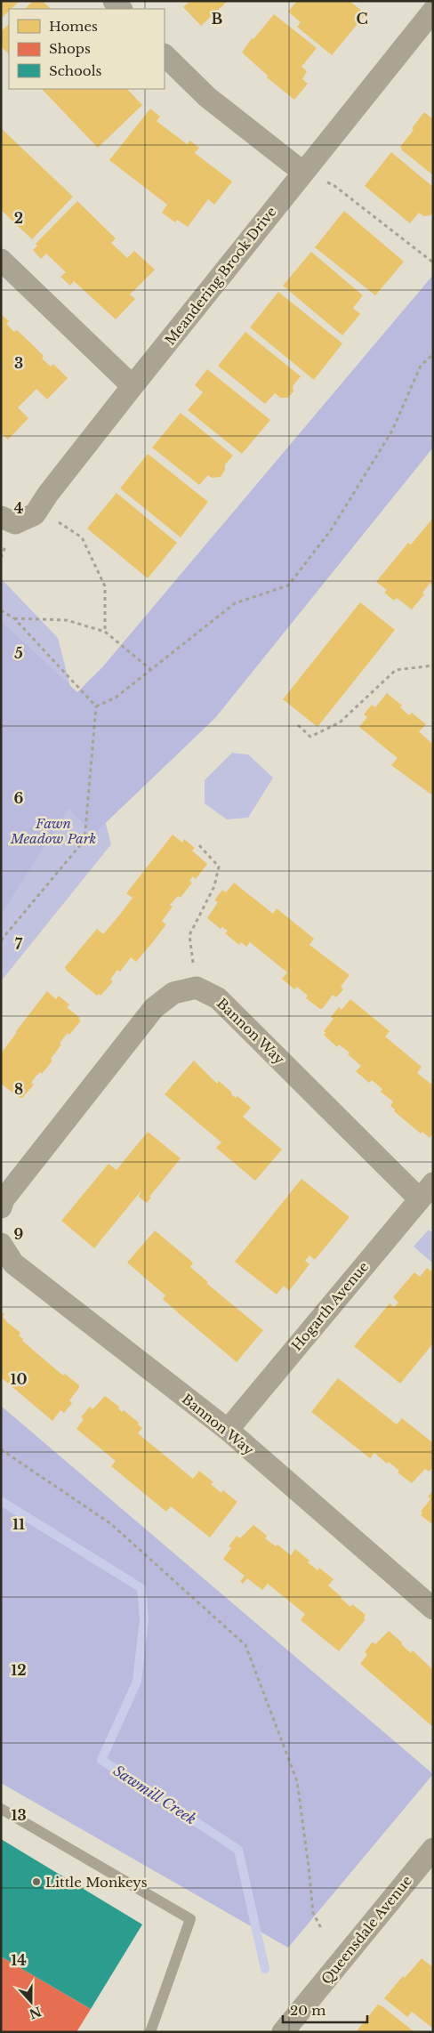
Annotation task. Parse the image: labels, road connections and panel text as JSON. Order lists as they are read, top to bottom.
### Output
{
  "streets": {
    "street": [
      "Meandering Brook Drive",
      "Bannon Way",
      "Hogarth Avenue",
      "Queensdale Avenue"
    ]
  },
  "crossings": [
    ["Bannon Way", "Hogarth Avenue"]
  ],
  "water": ["Sawmill Creek"],
  "parks": ["Fawn Meadow Park"],
  "places": ["Little Monkeys"],
  "legend": ["Homes", "Shops", "Schools"],
  "scale_bar": "20 m",
  "north": "bottom",
  "grid": {
    "columns": ["B", "C"],
    "rows": [
      "2",
      "3",
      "4",
      "5",
      "6",
      "7",
      "8",
      "9",
      "10",
      "11",
      "12",
      "13",
      "14"
    ]
  }
}
